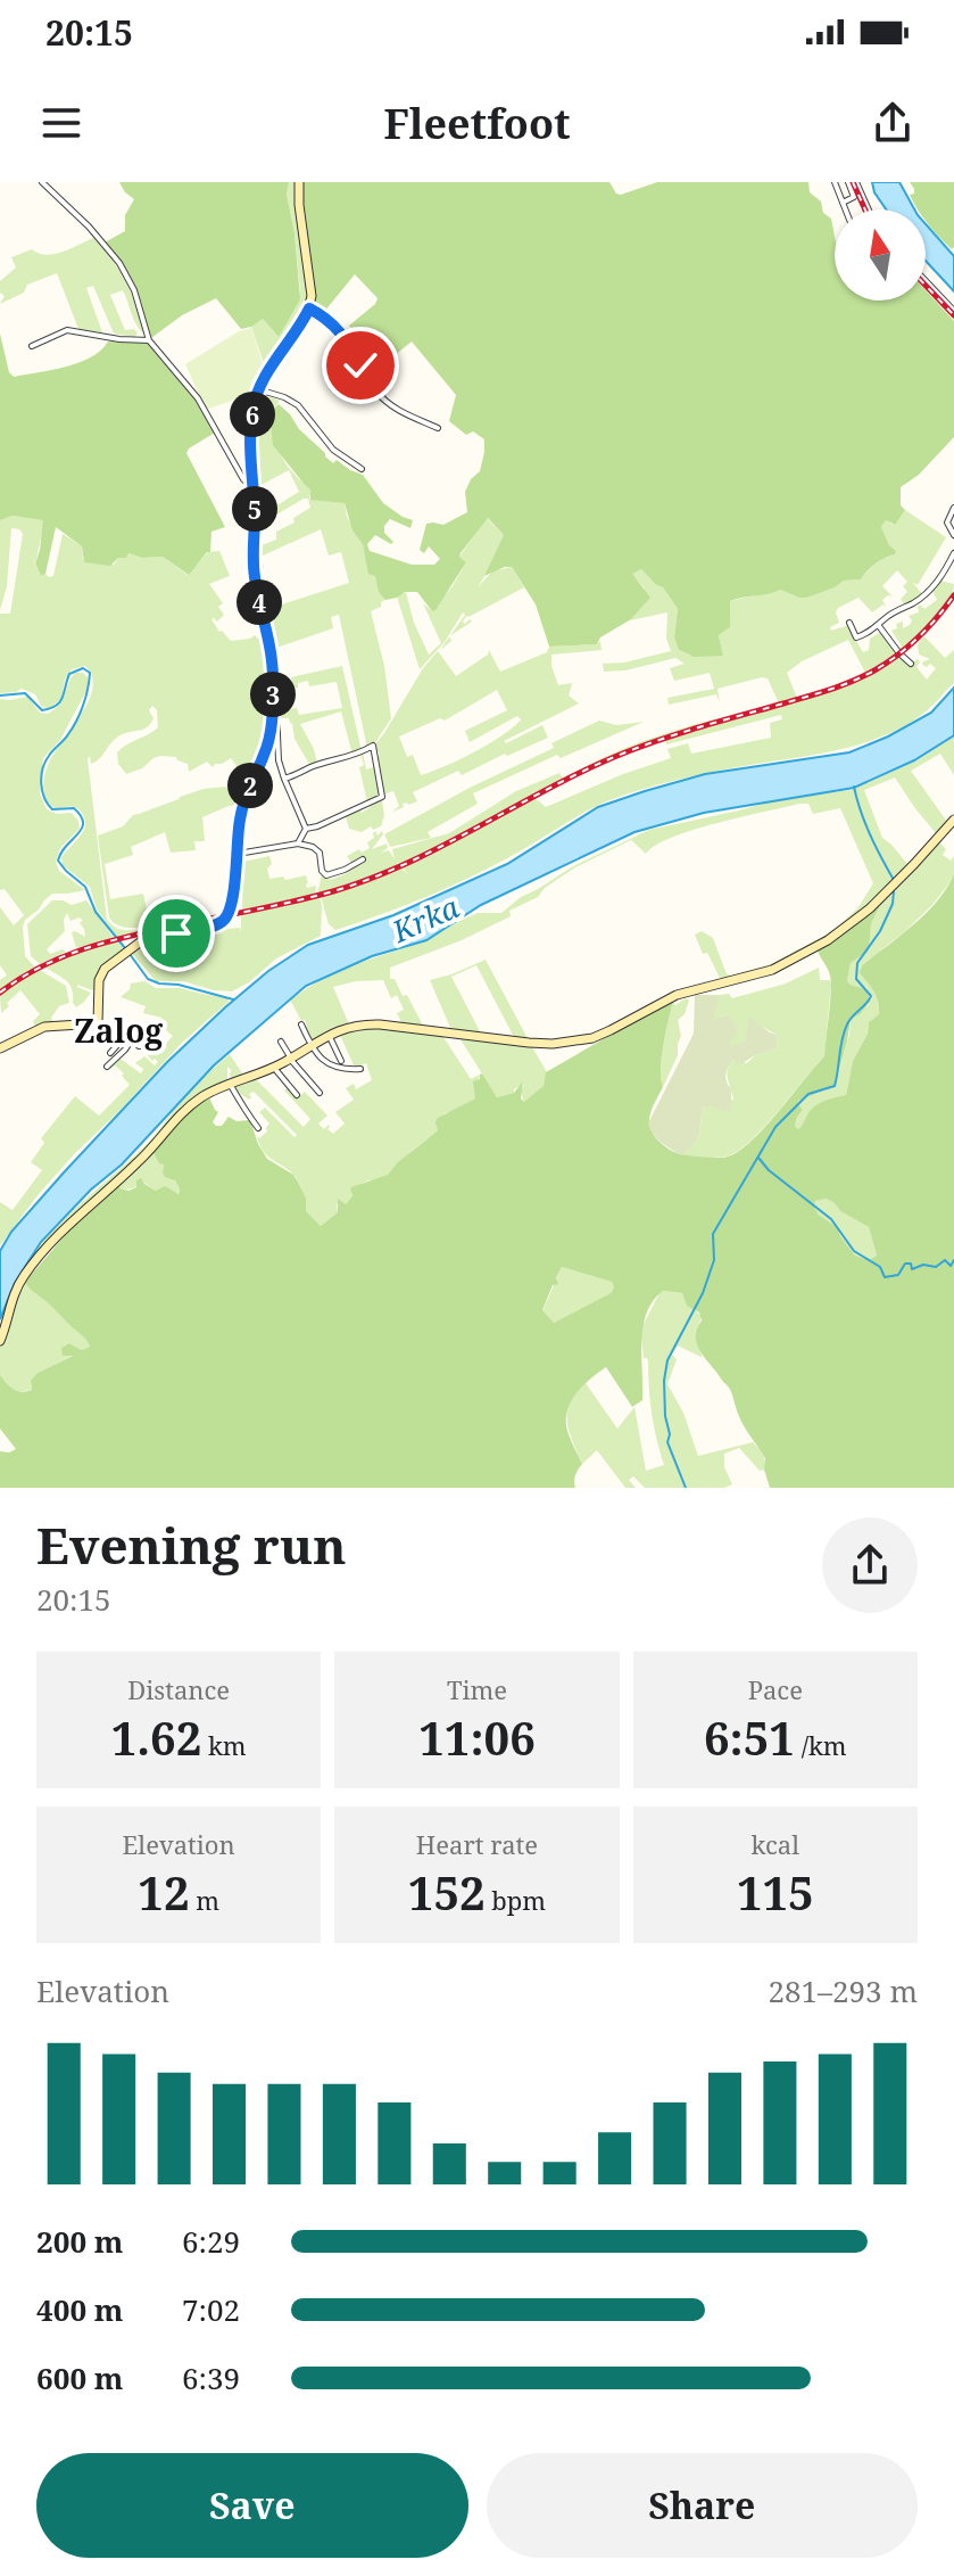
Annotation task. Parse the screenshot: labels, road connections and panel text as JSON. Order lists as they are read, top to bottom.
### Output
{
  "districts": ["Zalog"],
  "water": ["Krka"],
  "north": "top",
  "page": {
    "status": "20:15",
    "header": "Fleetfoot",
    "pins": [
      "6",
      "5",
      "4",
      "3",
      "2"
    ],
    "heading": ["Evening run", "20:15"],
    "stats": [
      ["Distance", "1.62 km"],
      ["Time", "11:06"],
      ["Pace", "6:51 /km"],
      ["Elevation", "12 m"],
      ["Heart rate", "152 bpm"],
      ["kcal", "115"]
    ],
    "chart": ["Elevation", "281–293 m"],
    "list": [
      {
        "name": "200 m",
        "note": "6:29"
      },
      {
        "name": "400 m",
        "note": "7:02"
      },
      {
        "name": "600 m",
        "note": "6:39"
      }
    ],
    "buttons": ["Save", "Share"]
  }
}
